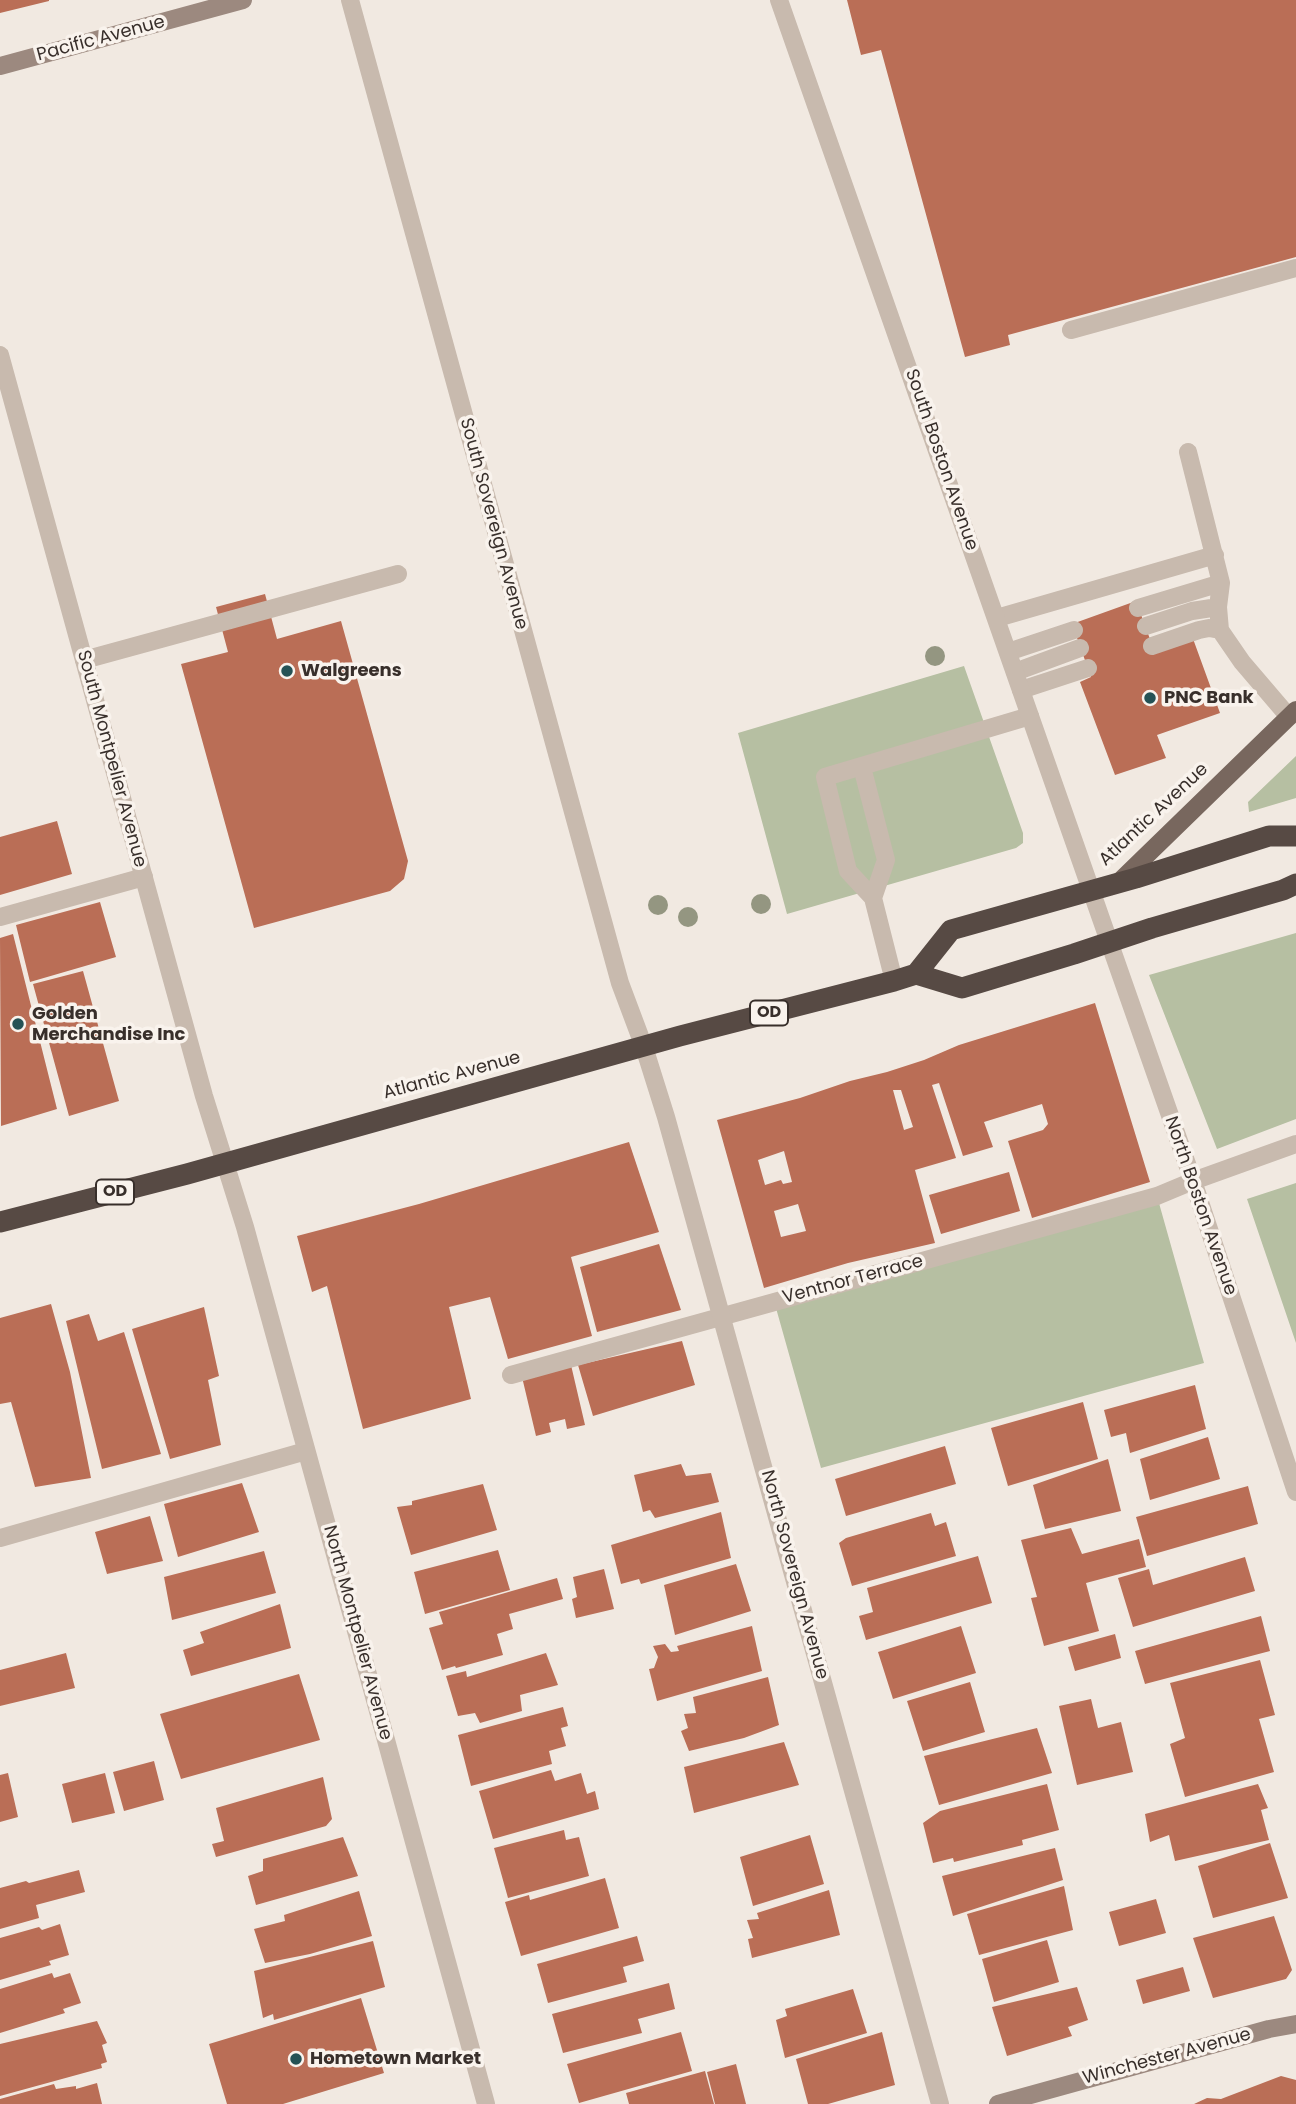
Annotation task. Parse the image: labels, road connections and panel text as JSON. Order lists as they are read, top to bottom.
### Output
{
  "streets": {
    "highway": ["Atlantic Avenue", "OD"],
    "street": [
      "Pacific Avenue",
      "South Boston Avenue",
      "South Sovereign Avenue",
      "South Montpelier Avenue",
      "North Boston Avenue",
      "Ventnor Terrace",
      "North Sovereign Avenue",
      "North Montpelier Avenue",
      "Winchester Avenue"
    ]
  },
  "crossings": [
    ["South Boston Avenue", "Atlantic Avenue"],
    ["South Boston Avenue", "North Boston Avenue"],
    ["South Sovereign Avenue", "Atlantic Avenue"],
    ["South Sovereign Avenue", "North Sovereign Avenue"],
    ["South Montpelier Avenue", "Atlantic Avenue"],
    ["South Montpelier Avenue", "North Montpelier Avenue"],
    ["Atlantic Avenue", "North Sovereign Avenue"],
    ["Atlantic Avenue", "North Montpelier Avenue"],
    ["North Boston Avenue", "Ventnor Terrace"],
    ["Ventnor Terrace", "North Sovereign Avenue"]
  ],
  "places": [
    "Walgreens",
    "PNC Bank",
    "Golden Merchandise Inc",
    "Hometown Market"
  ]
}
